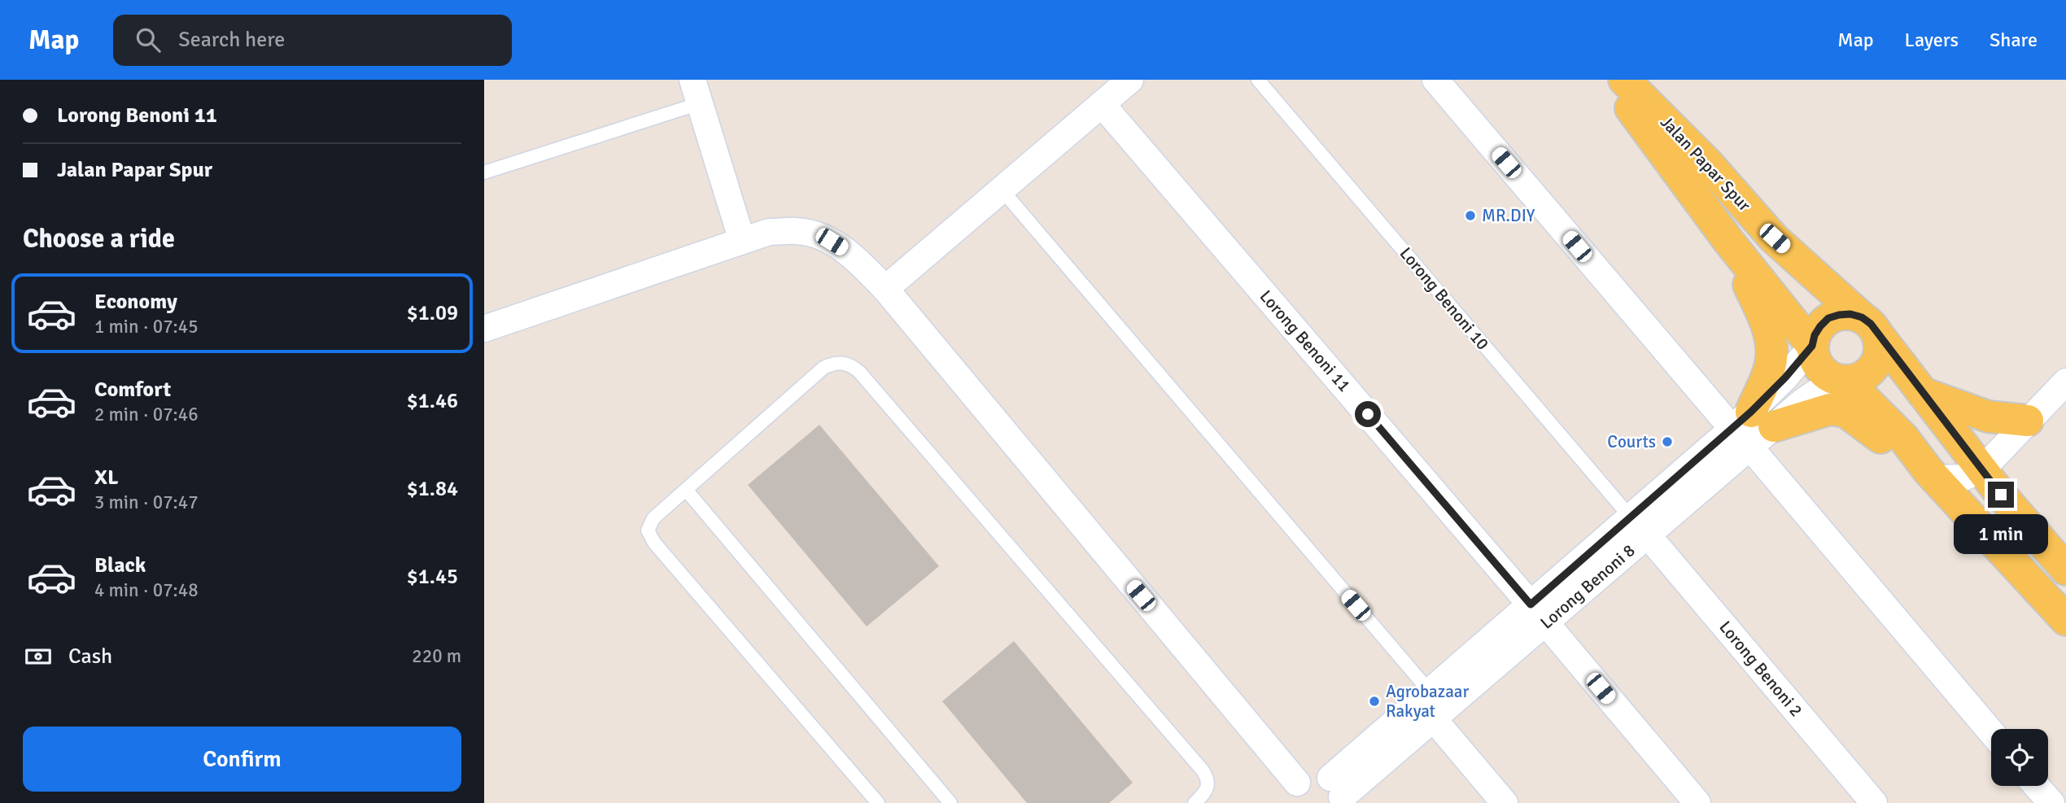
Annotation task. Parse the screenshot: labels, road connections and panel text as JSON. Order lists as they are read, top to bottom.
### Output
{
  "streets": {
    "main road": ["Jalan Papar Spur"],
    "street": ["Lorong Benoni 11", "Lorong Benoni 8", "Lorong Benoni 2"],
    "lane": ["Lorong Benoni 10"]
  },
  "crossings": [
    ["Jalan Papar Spur", "Lorong Benoni 8"],
    ["Lorong Benoni 10", "Lorong Benoni 8"],
    ["Lorong Benoni 10", "Lorong Benoni 2"],
    ["Lorong Benoni 11", "Lorong Benoni 8"],
    ["Lorong Benoni 8", "Lorong Benoni 2"]
  ],
  "places": ["MR.DIY", "Courts", "Agrobazaar Rakyat"],
  "page": {
    "header": "Map",
    "search": "Search here",
    "nav": ["Map", "Layers", "Share"],
    "banner": ["Lorong Benoni 11", "Jalan Papar Spur"],
    "heading": "Choose a ride",
    "list": [
      {
        "name": "Economy",
        "note": "1 min · 07:45",
        "value": "$1.09"
      },
      {
        "name": "Comfort",
        "note": "2 min · 07:46",
        "value": "$1.46"
      },
      {
        "name": "XL",
        "note": "3 min · 07:47",
        "value": "$1.84"
      },
      {
        "name": "Black",
        "note": "4 min · 07:48",
        "value": "$1.45"
      }
    ],
    "bubble": "1 min",
    "pay": ["Cash", "220 m"],
    "buttons": "Confirm"
  }
}
